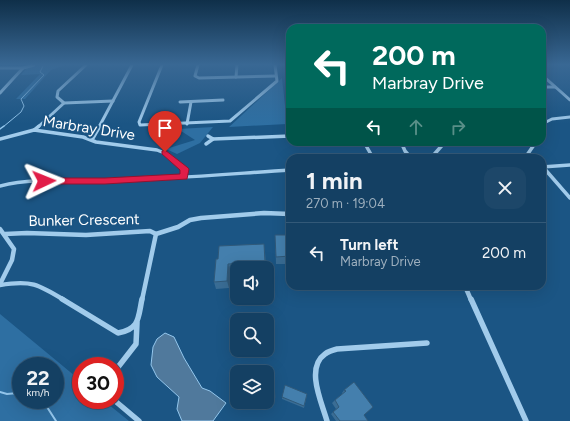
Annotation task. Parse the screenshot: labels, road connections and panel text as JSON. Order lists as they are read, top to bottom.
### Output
{
  "streets": {
    "street": ["Marbray Drive", "Bunker Crescent"]
  },
  "page": {
    "turn": ["200 m", "Marbray Drive"],
    "heading": ["1 min", "270 m · 19:04"],
    "list": [
      {
        "name": "Turn left",
        "note": "Marbray Drive",
        "value": "200 m"
      }
    ],
    "speed": "22 km/h",
    "limit": "30"
  }
}
